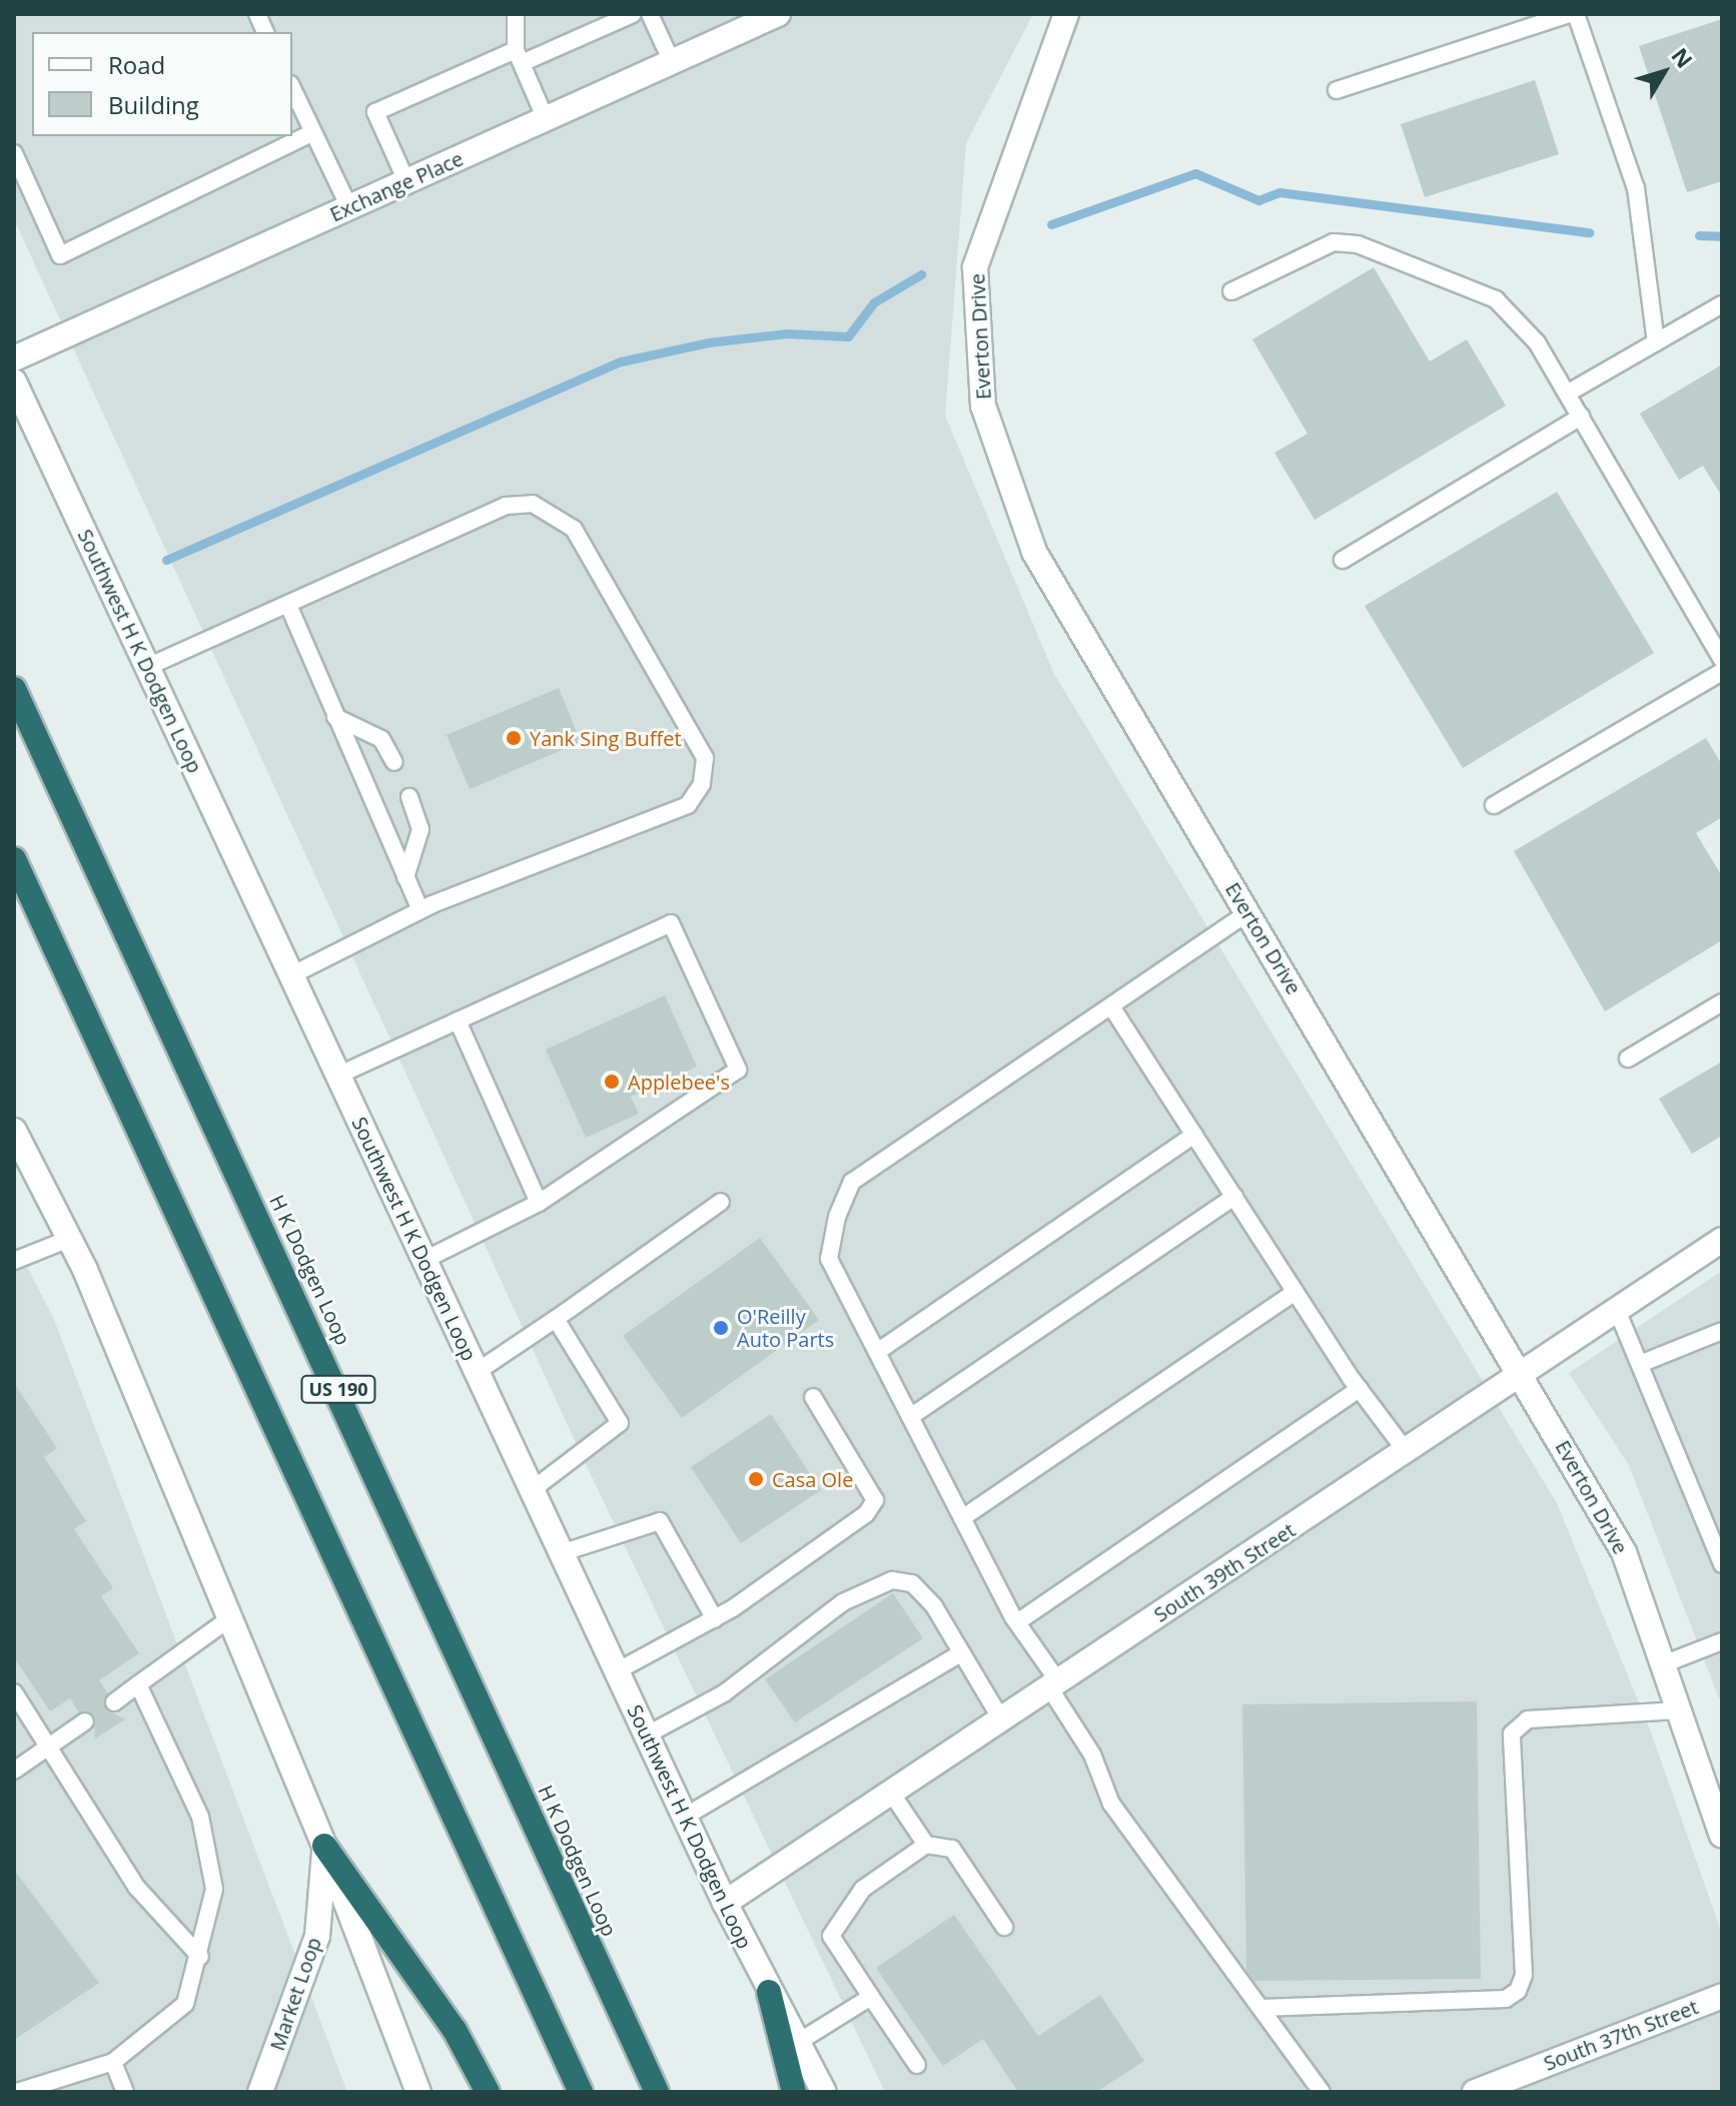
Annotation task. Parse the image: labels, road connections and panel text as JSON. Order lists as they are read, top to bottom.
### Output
{
  "streets": {
    "highway": ["H K Dodgen Loop", "US 190"],
    "street": [
      "Exchange Place",
      "Everton Drive",
      "Southwest H K Dodgen Loop",
      "South 39th Street",
      "Market Loop",
      "South 37th Street"
    ]
  },
  "crossings": [
    ["Everton Drive", "South 39th Street"],
    ["Southwest H K Dodgen Loop", "South 39th Street"]
  ],
  "places": [
    "Yank Sing Buffet",
    "Applebee's",
    "O'Reilly Auto Parts",
    "Casa Ole"
  ],
  "legend": ["Road", "Building"],
  "north": "top right"
}
